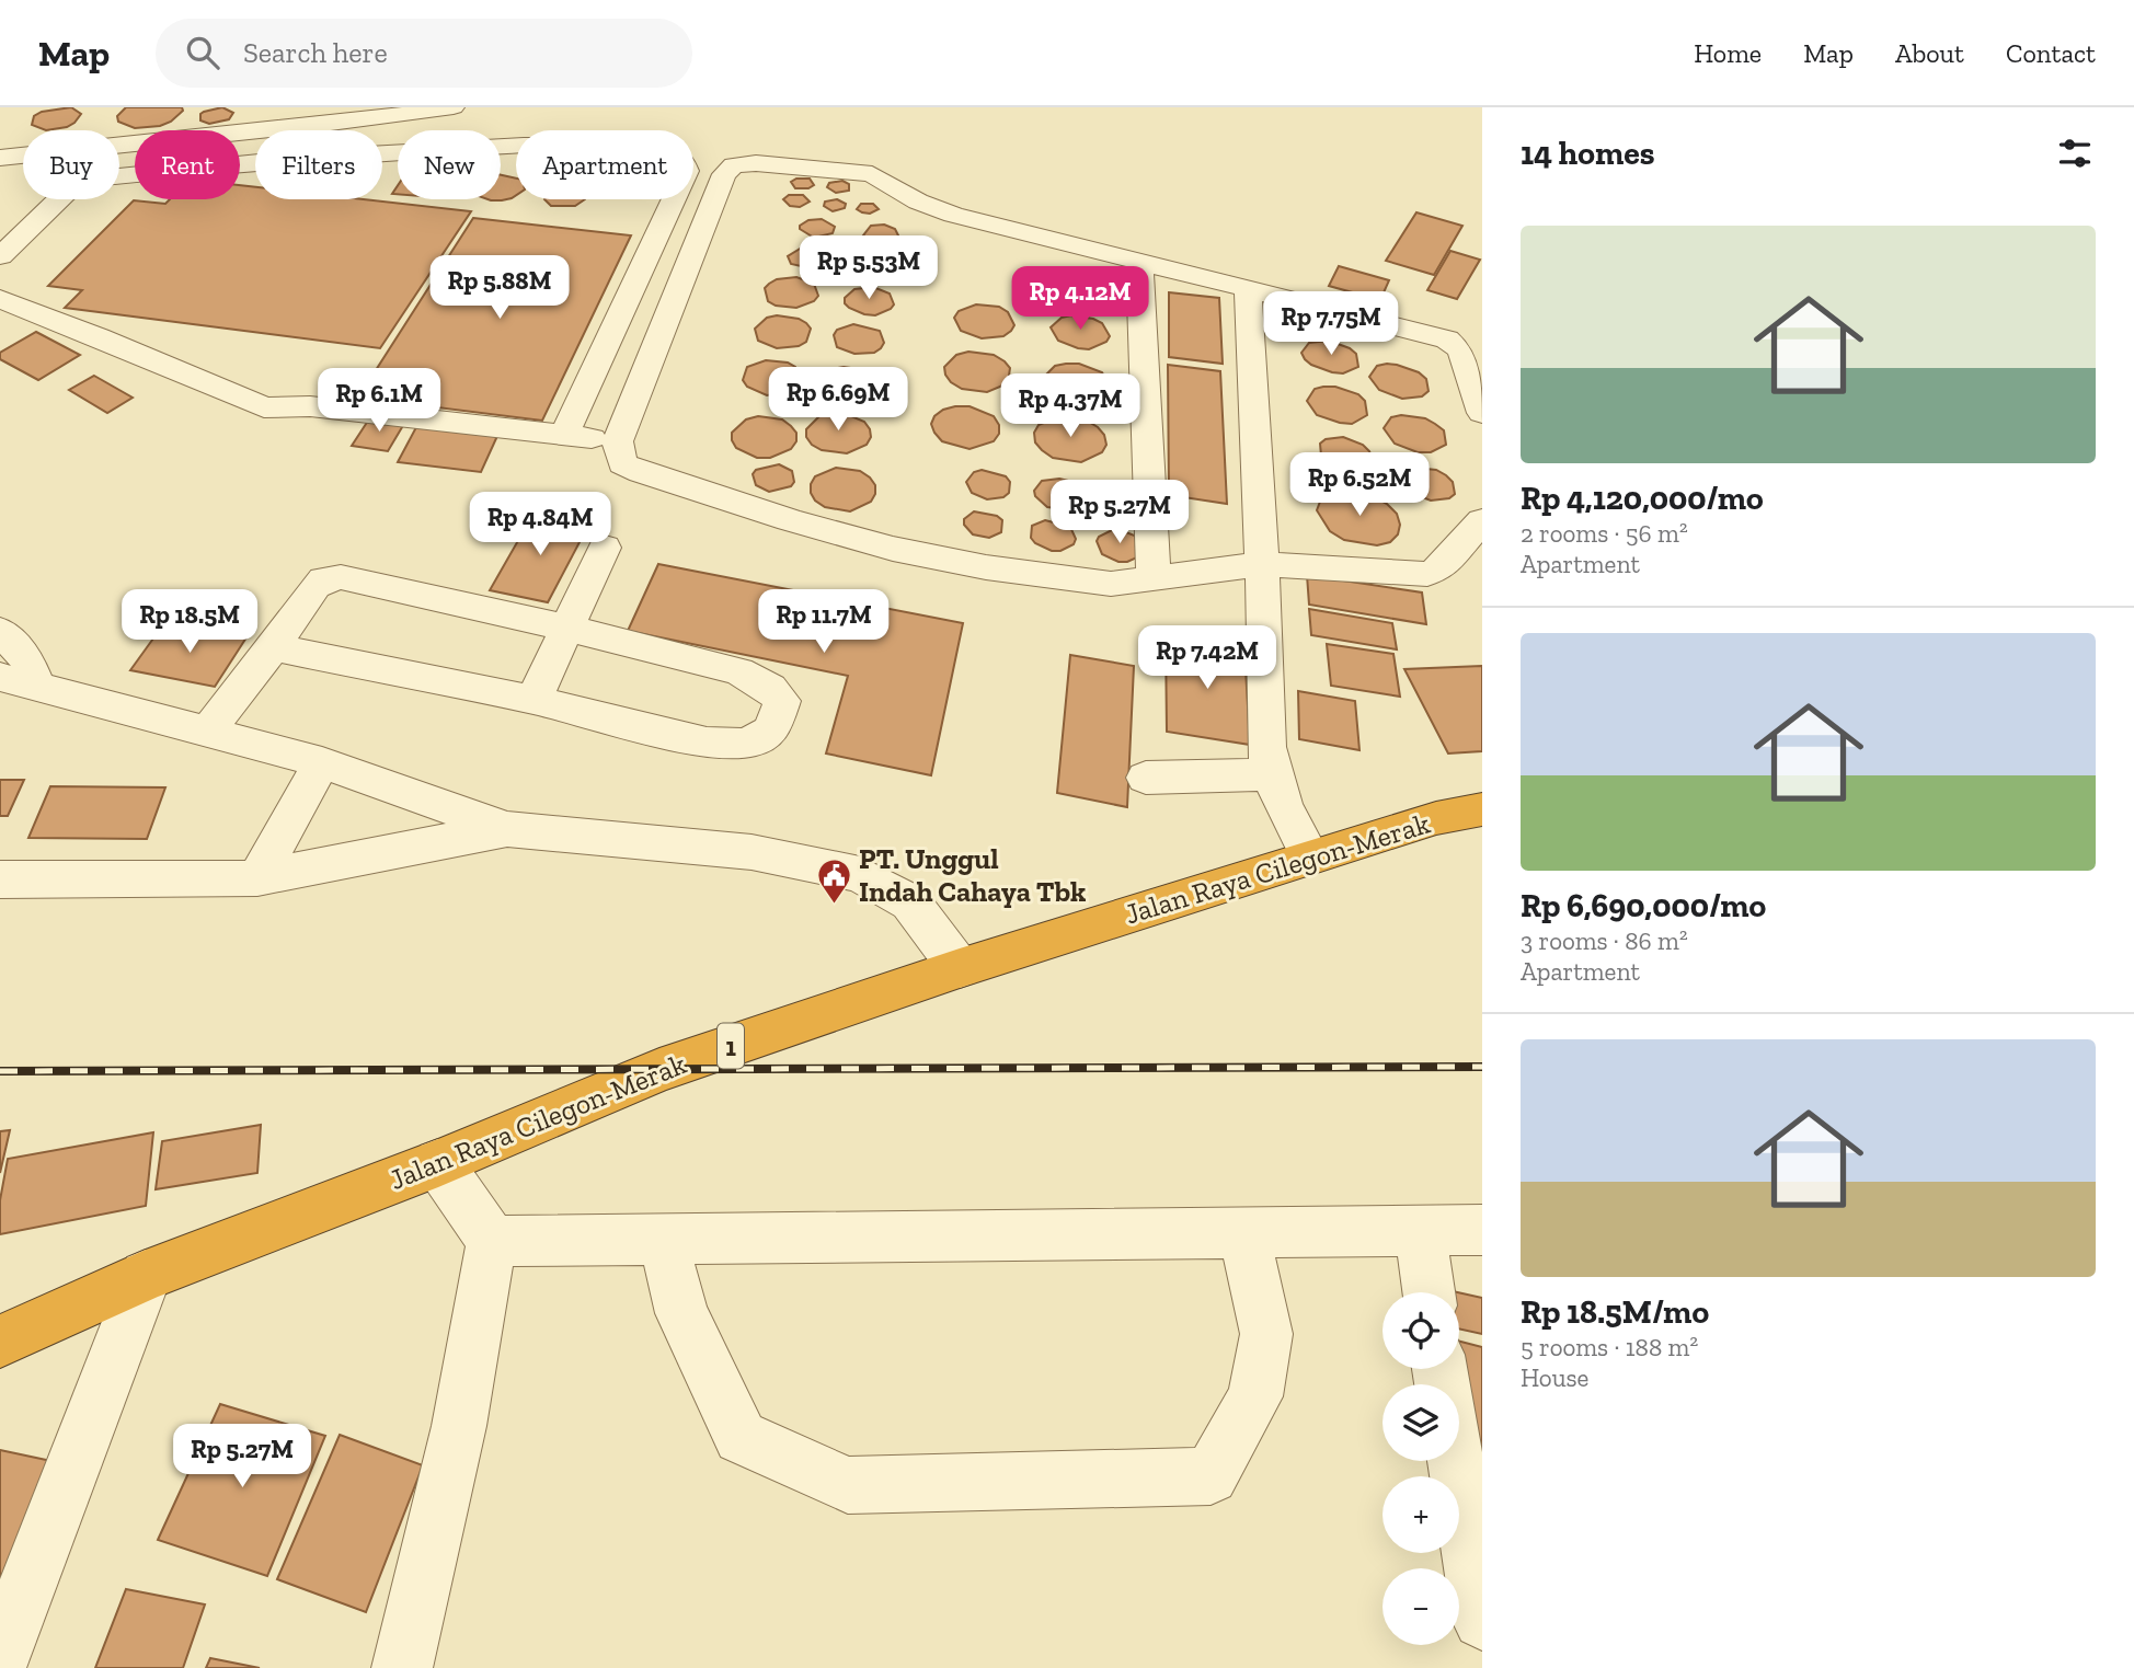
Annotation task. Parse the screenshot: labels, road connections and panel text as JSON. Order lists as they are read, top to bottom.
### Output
{
  "streets": {
    "highway": ["Jalan Raya Cilegon-Merak", "1"]
  },
  "places": {
    "public building": ["PT. Unggul Indah Cahaya Tbk"]
  },
  "page": {
    "header": "Map",
    "search": "Search here",
    "nav": [
      "Home",
      "Map",
      "About",
      "Contact"
    ],
    "heading": "14 homes",
    "chip": [
      "Buy",
      "Rent",
      "Filters",
      "New",
      "Apartment"
    ],
    "list": [
      {
        "name": "Rp 4,120,000/mo",
        "note": "2 rooms · 56 m² · Apartment"
      },
      {
        "name": "Rp 6,690,000/mo",
        "note": "3 rooms · 86 m² · Apartment"
      },
      {
        "name": "Rp 18.5M/mo",
        "note": "5 rooms · 188 m² · House"
      }
    ],
    "price": [
      "Rp 5.53M",
      "Rp 5.88M",
      "Rp 4.12M",
      "Rp 7.75M",
      "Rp 6.69M",
      "Rp 6.1M",
      "Rp 4.37M",
      "Rp 6.52M",
      "Rp 5.27M",
      "Rp 4.84M",
      "Rp 18.5M",
      "Rp 11.7M",
      "Rp 7.42M",
      "Rp 5.27M"
    ],
    "map_buttons": ["+", "−"]
  }
}
